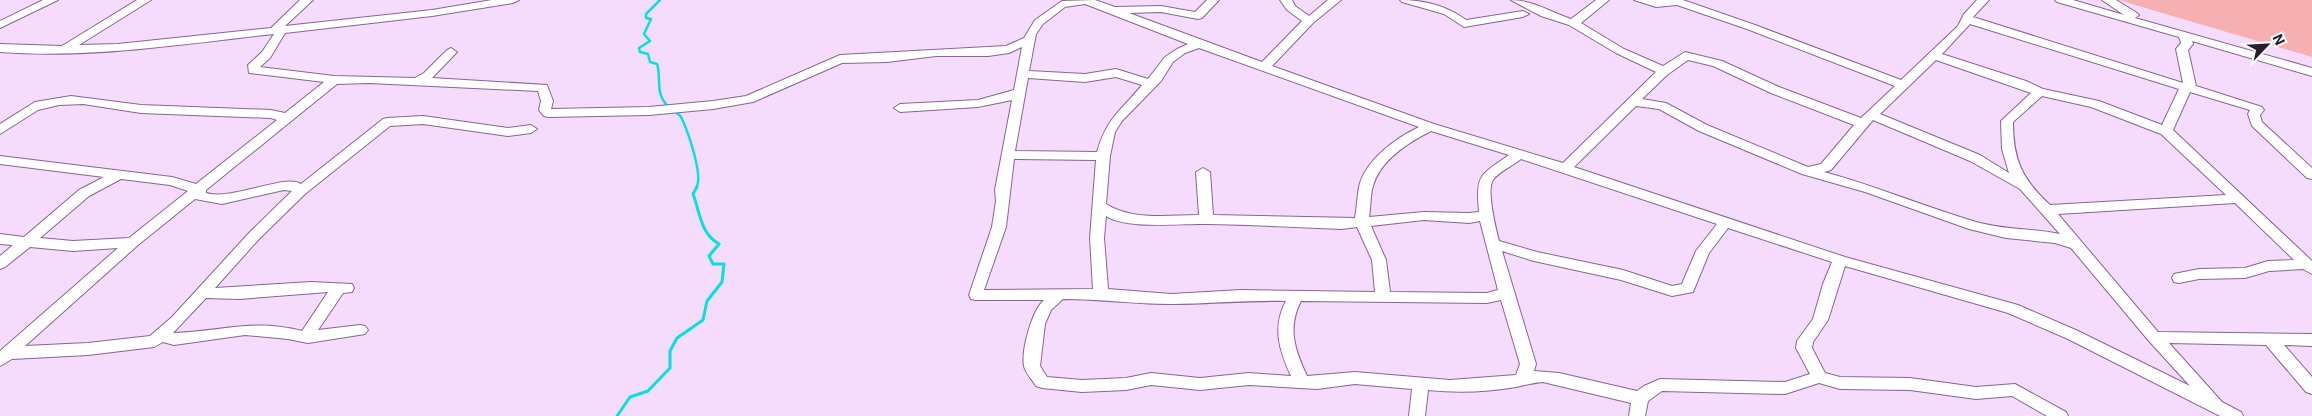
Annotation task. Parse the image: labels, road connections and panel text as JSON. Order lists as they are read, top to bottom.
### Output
{
  "north": "top right"
}
